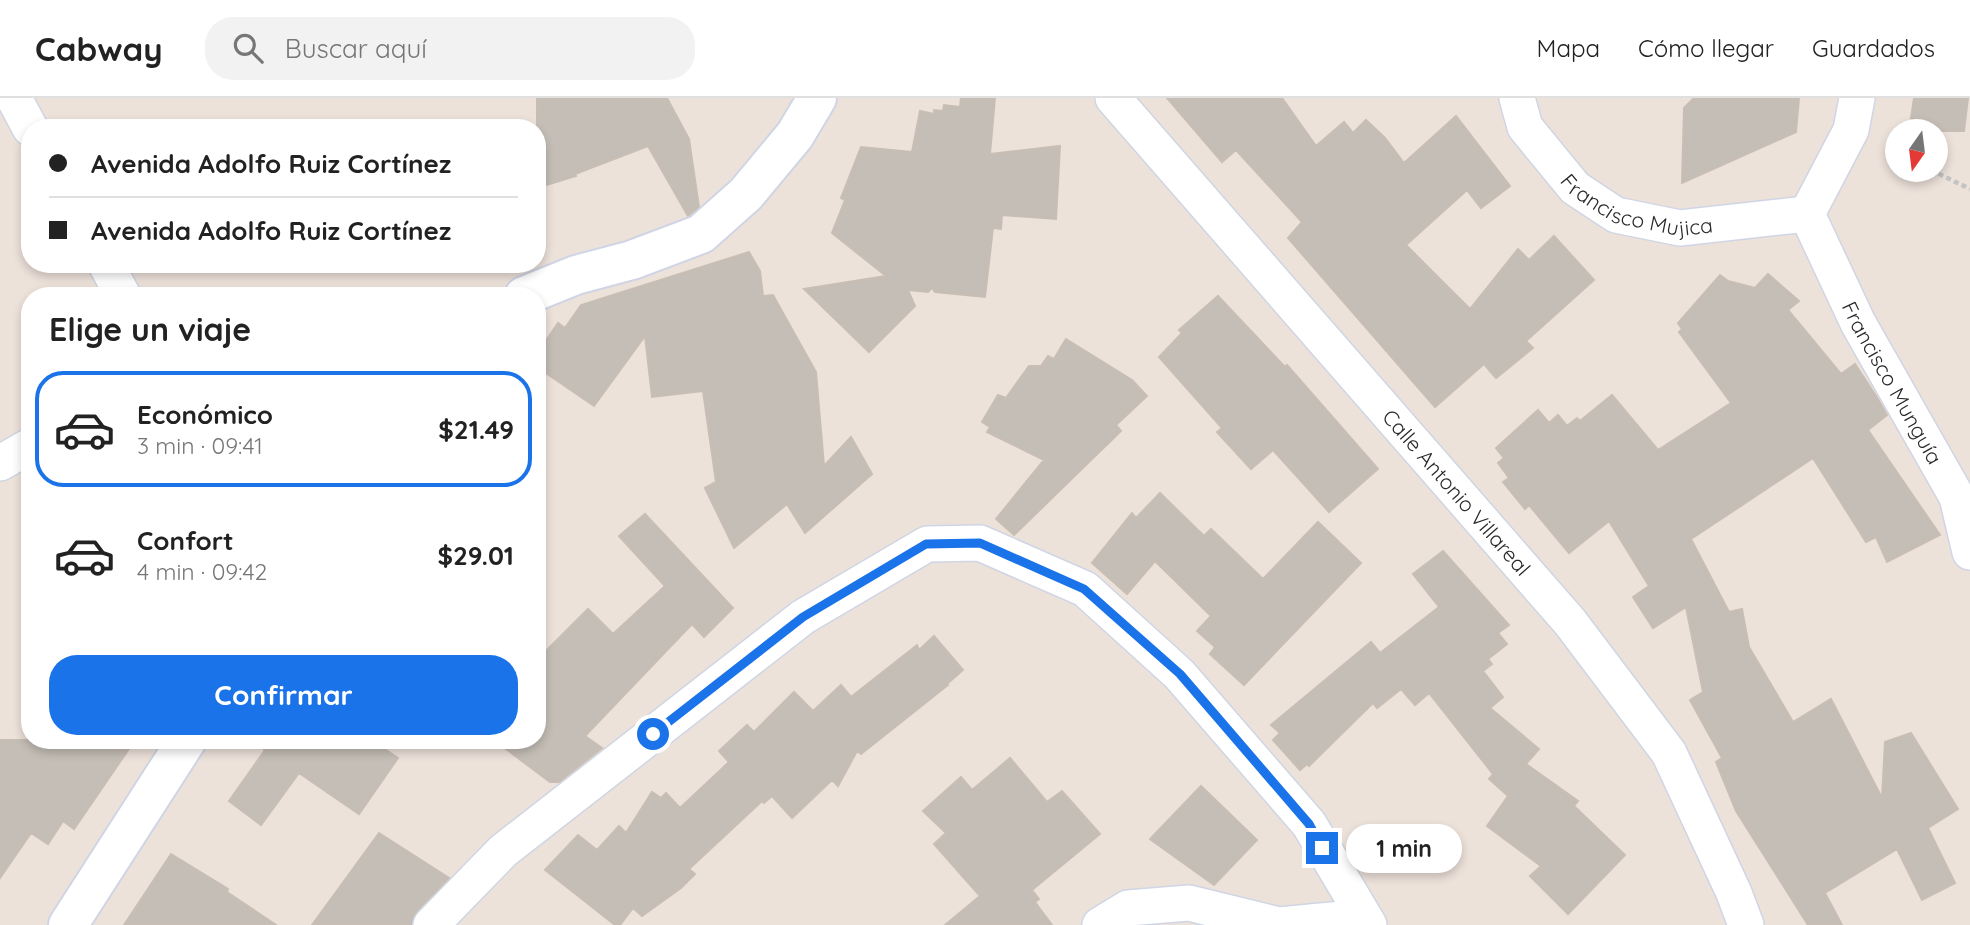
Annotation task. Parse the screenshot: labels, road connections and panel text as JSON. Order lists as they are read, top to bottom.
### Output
{
  "streets": {
    "street": ["Francisco Mujica", "Francisco Munguía", "Calle Antonio Villareal"]
  },
  "crossings": [
    ["Francisco Mujica", "Francisco Munguía"]
  ],
  "north": "bottom",
  "page": {
    "header": "Cabway",
    "search": "Buscar aquí",
    "nav": ["Mapa", "Cómo llegar", "Guardados"],
    "banner": ["Avenida Adolfo Ruiz Cortínez", "Avenida Adolfo Ruiz Cortínez"],
    "heading": "Elige un viaje",
    "list": [
      {
        "name": "Económico",
        "note": "3 min · 09:41",
        "value": "$21.49"
      },
      {
        "name": "Confort",
        "note": "4 min · 09:42",
        "value": "$29.01"
      }
    ],
    "buttons": "Confirmar",
    "bubble": "1 min"
  }
}
